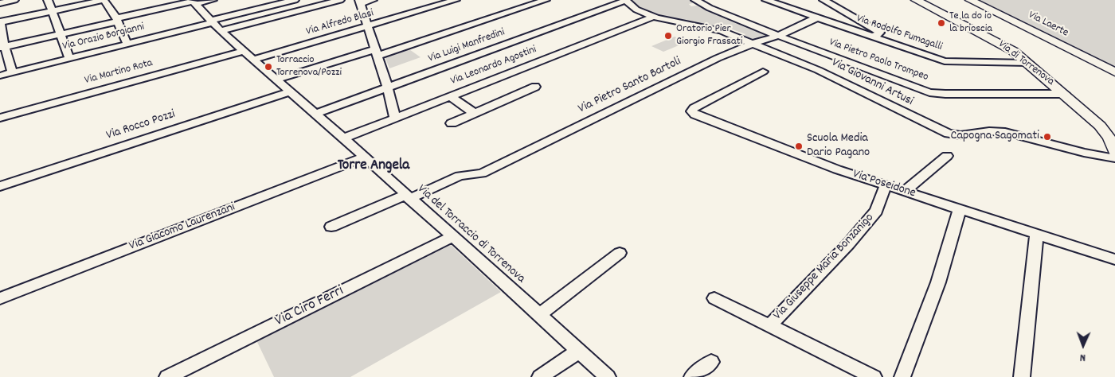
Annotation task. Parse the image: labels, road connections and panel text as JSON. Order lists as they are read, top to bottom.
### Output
{
  "streets": {
    "street": [
      "Via Alfredo Blasi",
      "Via Laerte",
      "Via Rodolfo Fumagalli",
      "Via Orazio Borgianni",
      "Via Luigi Manfredini",
      "Via Pietro Paolo Trompeo",
      "Via di Torrenova",
      "Via Leonardo Agostini",
      "Via Martino Rota",
      "Via Giovanni Artusi",
      "Via Pietro Santo Bartoli",
      "Via Rocco Pozzi",
      "Via Poseidone",
      "Via Giacomo Laurenzani",
      "Via del Torraccio di Torrenova",
      "Via Giuseppe Maria Bonzanigo",
      "Via Ciro Ferri"
    ]
  },
  "crossings": [
    ["Via Alfredo Blasi", "Via del Torraccio di Torrenova"],
    ["Via Rodolfo Fumagalli", "Via di Torrenova"],
    ["Via Rodolfo Fumagalli", "Via Pietro Santo Bartoli"],
    ["Via Orazio Borgianni", "Via del Torraccio di Torrenova"],
    ["Via Luigi Manfredini", "Via Giovanni Artusi"],
    ["Via Luigi Manfredini", "Via del Torraccio di Torrenova"],
    ["Via Pietro Paolo Trompeo", "Via di Torrenova"],
    ["Via Pietro Paolo Trompeo", "Via Pietro Santo Bartoli"],
    ["Via Leonardo Agostini", "Via Giovanni Artusi"],
    ["Via Leonardo Agostini", "Via del Torraccio di Torrenova"],
    ["Via Martino Rota", "Via del Torraccio di Torrenova"],
    ["Via Giovanni Artusi", "Via Pietro Santo Bartoli"],
    ["Via Pietro Santo Bartoli", "Via del Torraccio di Torrenova"],
    ["Via Rocco Pozzi", "Via del Torraccio di Torrenova"],
    ["Via Poseidone", "Via Giuseppe Maria Bonzanigo"],
    ["Via Giacomo Laurenzani", "Via del Torraccio di Torrenova"],
    ["Via del Torraccio di Torrenova", "Via Ciro Ferri"]
  ],
  "districts": ["Torre Angela"],
  "places": [
    "Te la do io la brioscia",
    "Oratorio Pier Giorgio Frassati",
    "Torraccio Torrenova/Pozzi",
    "Capogna Sagomati",
    "Scuola Media Dario Pagano"
  ],
  "north": "bottom"
}
